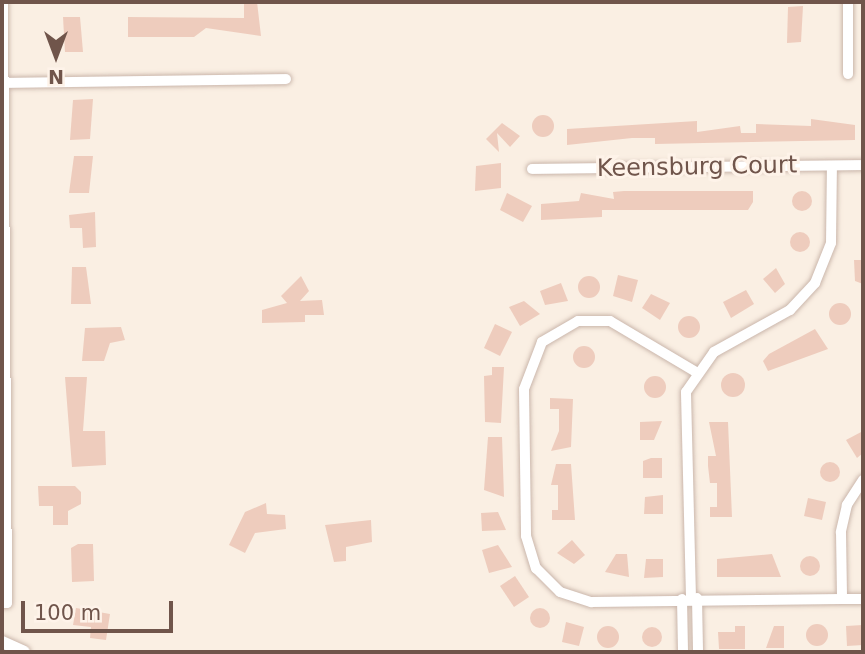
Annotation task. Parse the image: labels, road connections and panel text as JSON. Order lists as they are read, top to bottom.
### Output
{
  "streets": {
    "street": ["Keensburg Court"]
  },
  "scale_bar": "100 m",
  "north": "bottom"
}
